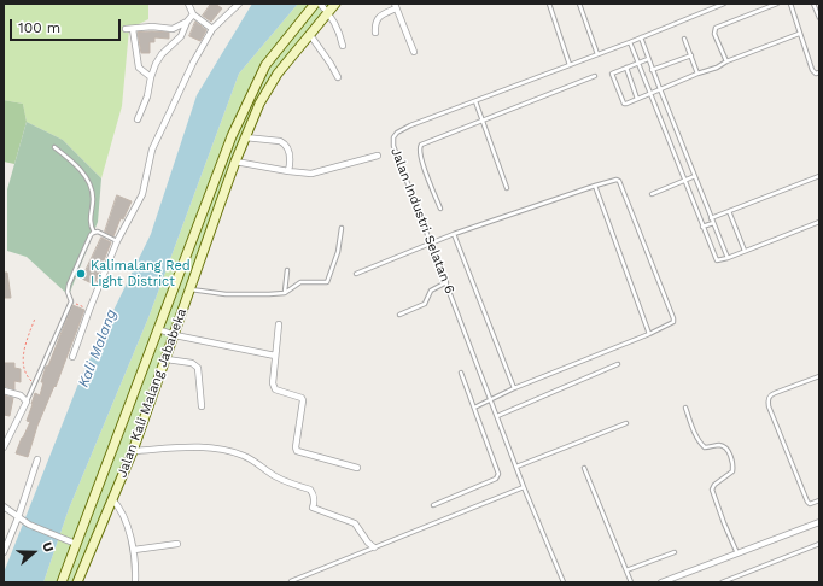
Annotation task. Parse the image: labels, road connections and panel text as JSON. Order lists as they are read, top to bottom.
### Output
{
  "streets": {
    "main road": ["Jalan Kali Malang Jababeka"],
    "lane": ["Jalan Industri Selatan 6"]
  },
  "water": ["Kali Malang"],
  "places": ["Kalimalang Red Light District"],
  "scale_bar": "100 m",
  "north": "right"
}
